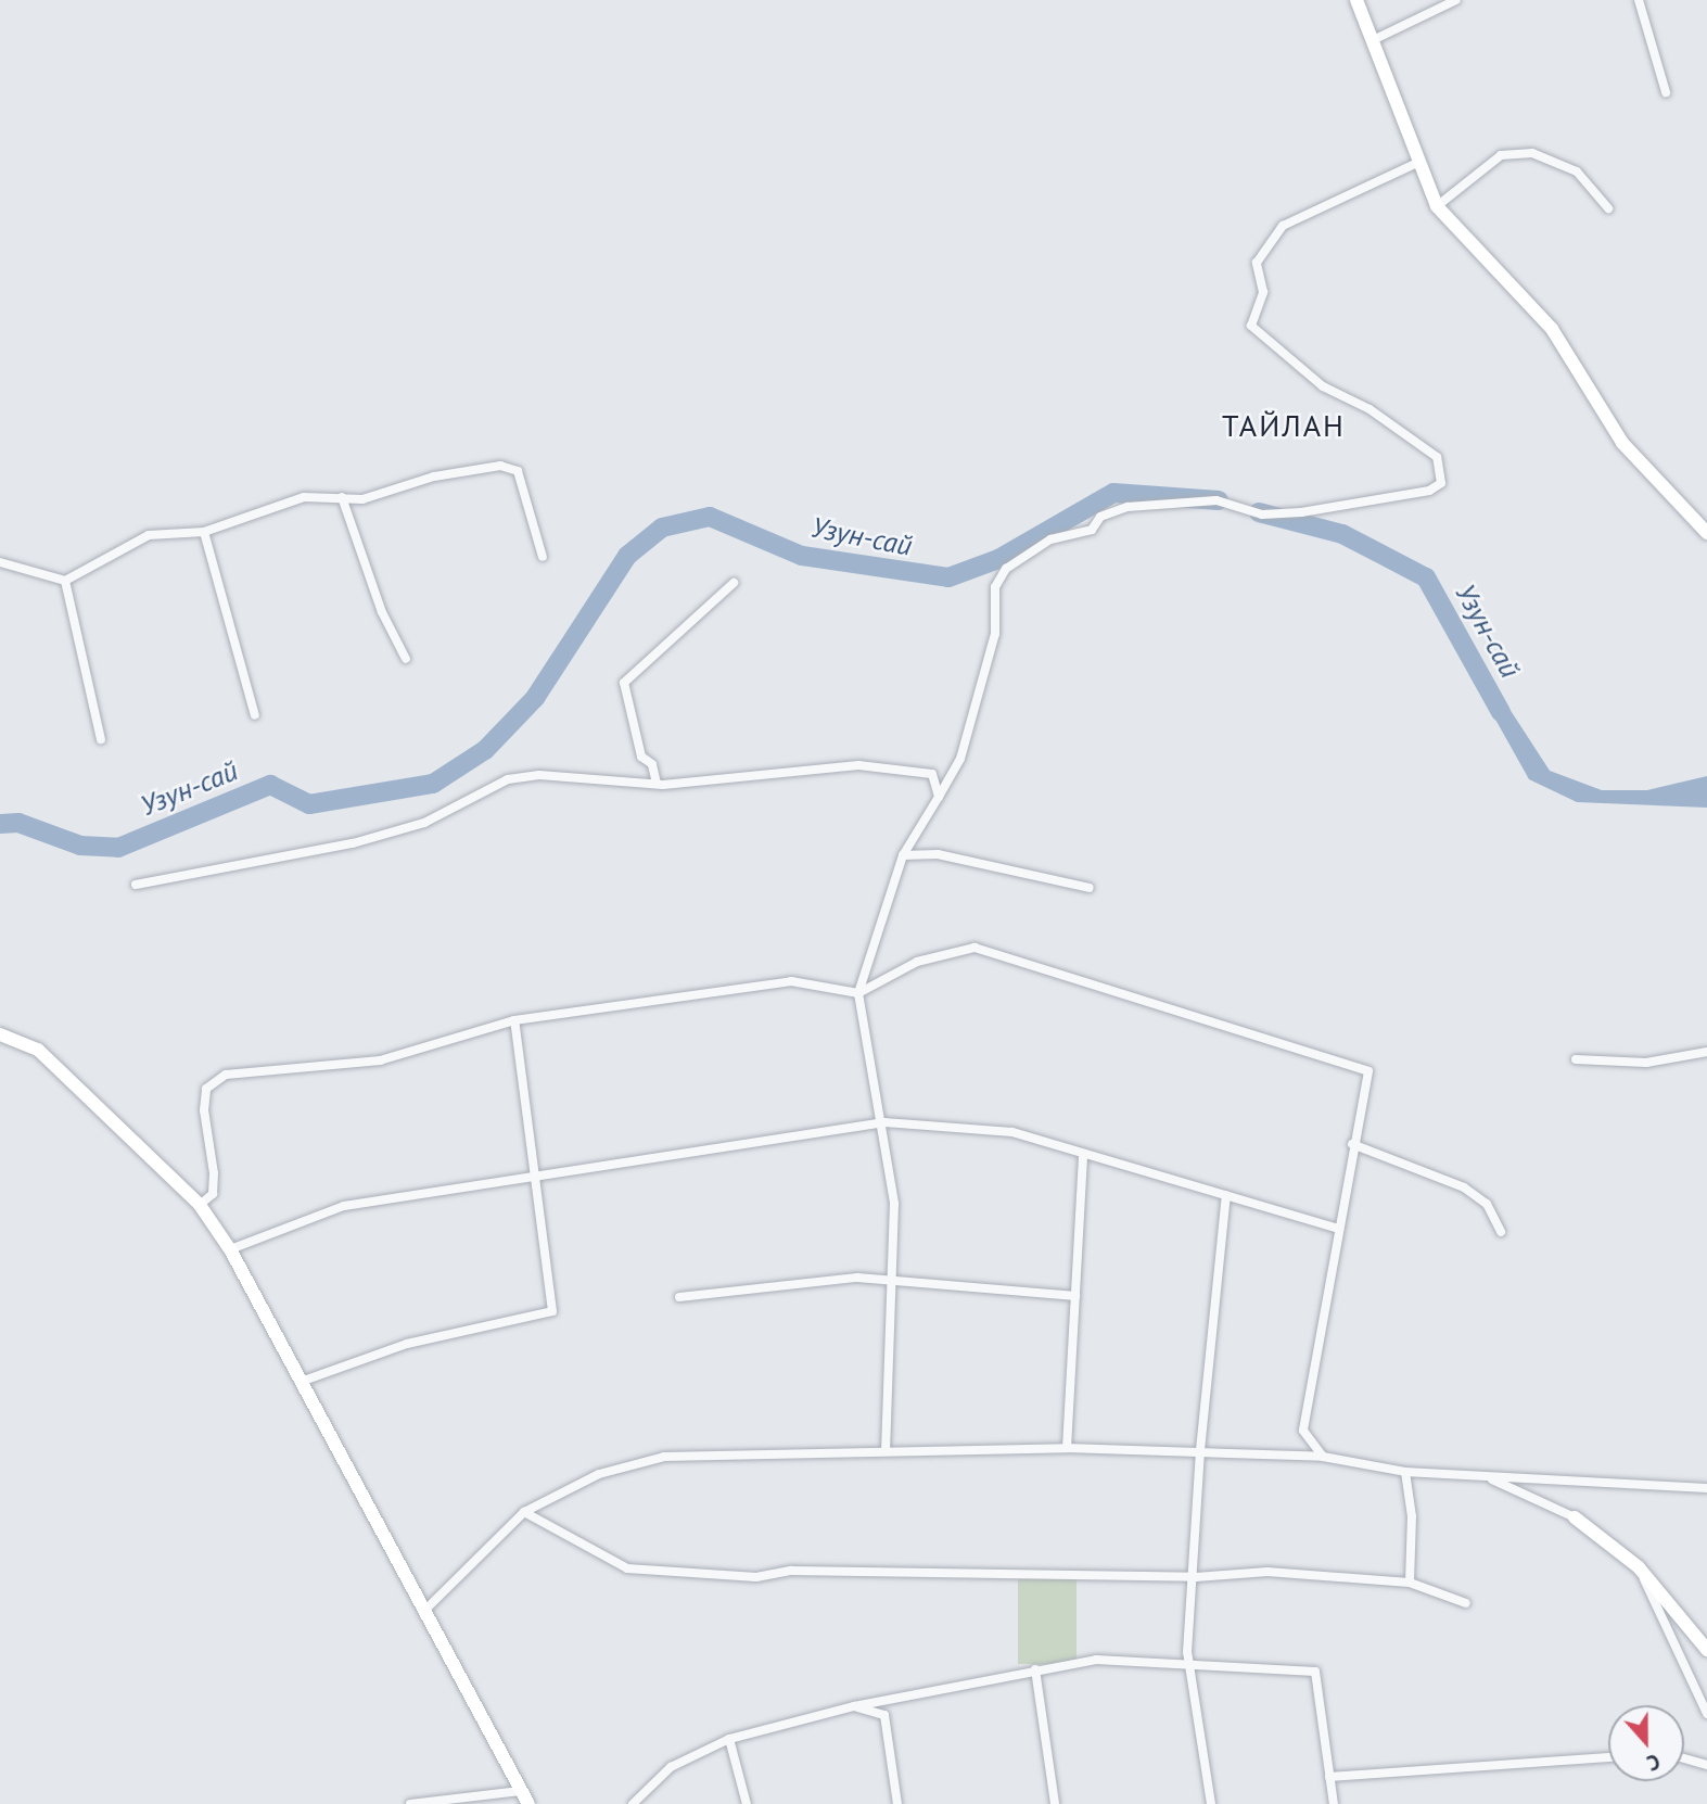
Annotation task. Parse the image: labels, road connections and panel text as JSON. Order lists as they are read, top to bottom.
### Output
{
  "districts": ["ТАЙЛАН"],
  "water": ["Узун-сай"],
  "north": "bottom"
}
